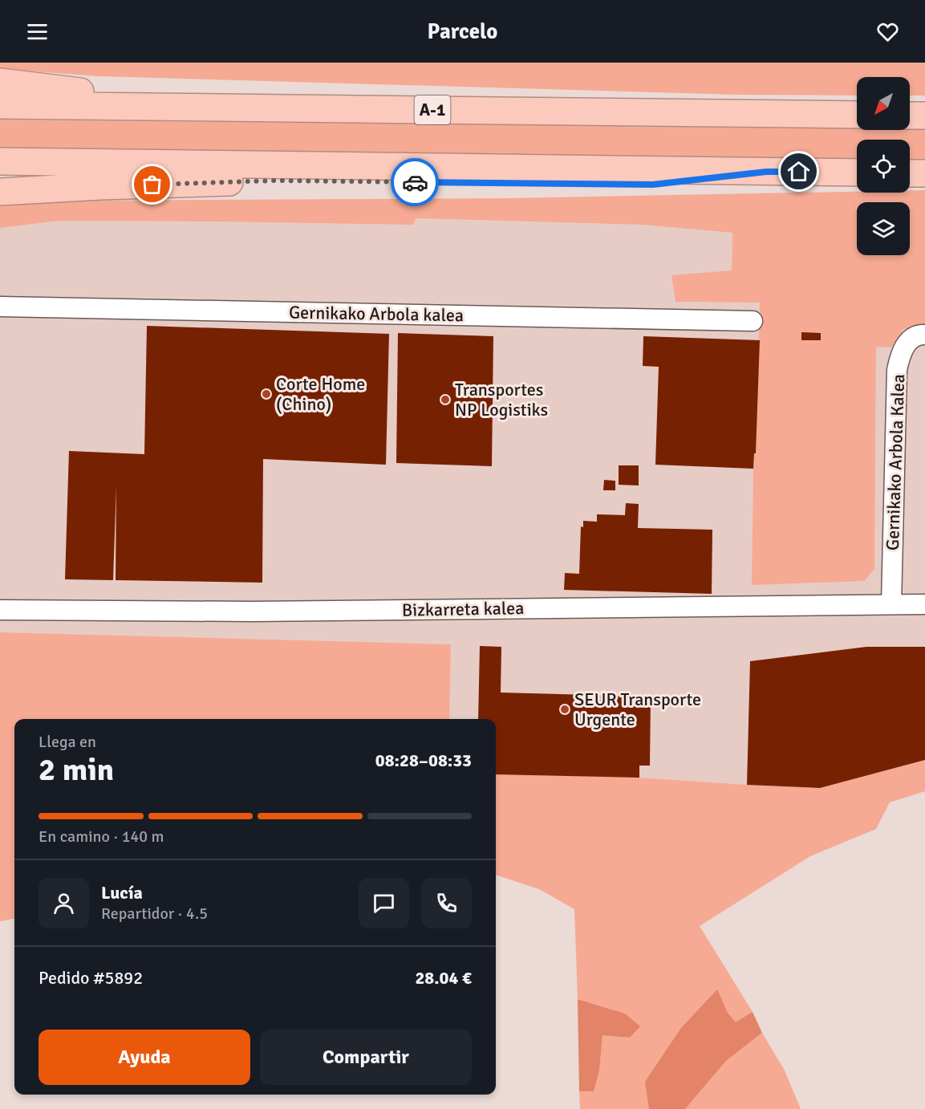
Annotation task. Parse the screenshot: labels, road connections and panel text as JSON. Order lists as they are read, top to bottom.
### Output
{
  "streets": {
    "highway": ["A-1"],
    "street": ["Gernikako Arbola kalea", "Gernikako Arbola Kalea", "Bizkarreta kalea"]
  },
  "crossings": [
    ["Gernikako Arbola Kalea", "Bizkarreta kalea"]
  ],
  "places": ["Corte Home (Chino)", "Transportes NP Logistiks", "SEUR Transporte Urgente"],
  "north": "bottom left",
  "page": {
    "header": "Parcelo",
    "heading": ["2 min", "Llega en", "08:28–08:33"],
    "panel": [
      "Lucía",
      "Repartidor · 4.5",
      "Pedido #5892",
      "28.04 €"
    ],
    "bar": "En camino · 140 m",
    "buttons": ["Ayuda", "Compartir"]
  }
}
